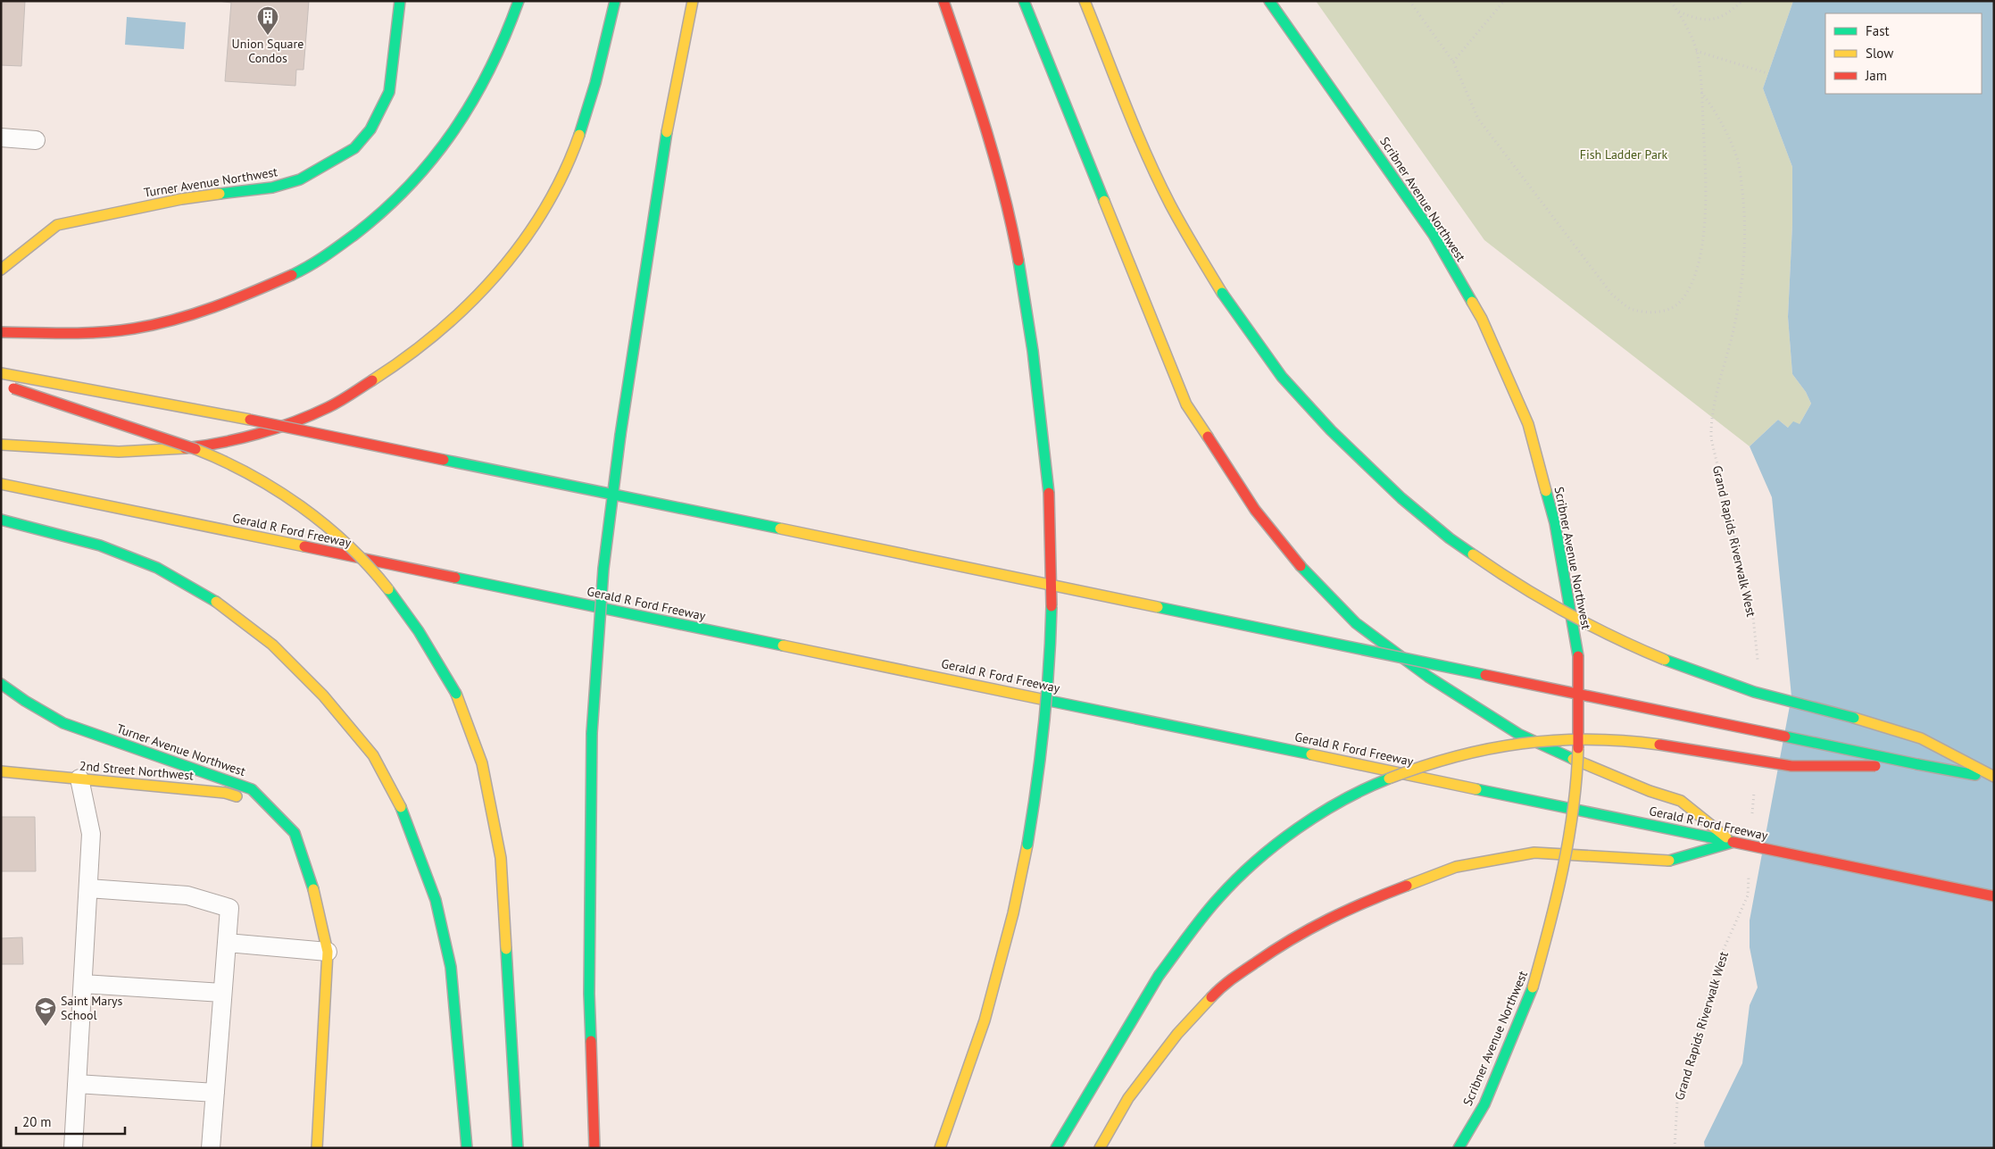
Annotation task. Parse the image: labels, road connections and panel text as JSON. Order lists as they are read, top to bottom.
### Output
{
  "streets": {
    "main road": [
      "Turner Avenue Northwest",
      "Scribner Avenue Northwest",
      "Gerald R Ford Freeway",
      "2nd Street Northwest"
    ],
    "path": ["Grand Rapids Riverwalk West"]
  },
  "crossings": [
    ["Turner Avenue Northwest", "2nd Street Northwest"]
  ],
  "parks": ["Fish Ladder Park"],
  "places": {
    "building": ["Union Square Condos"],
    "school or university": ["Saint Marys School"]
  },
  "legend": ["Fast", "Slow", "Jam"],
  "scale_bar": "20 m"
}
